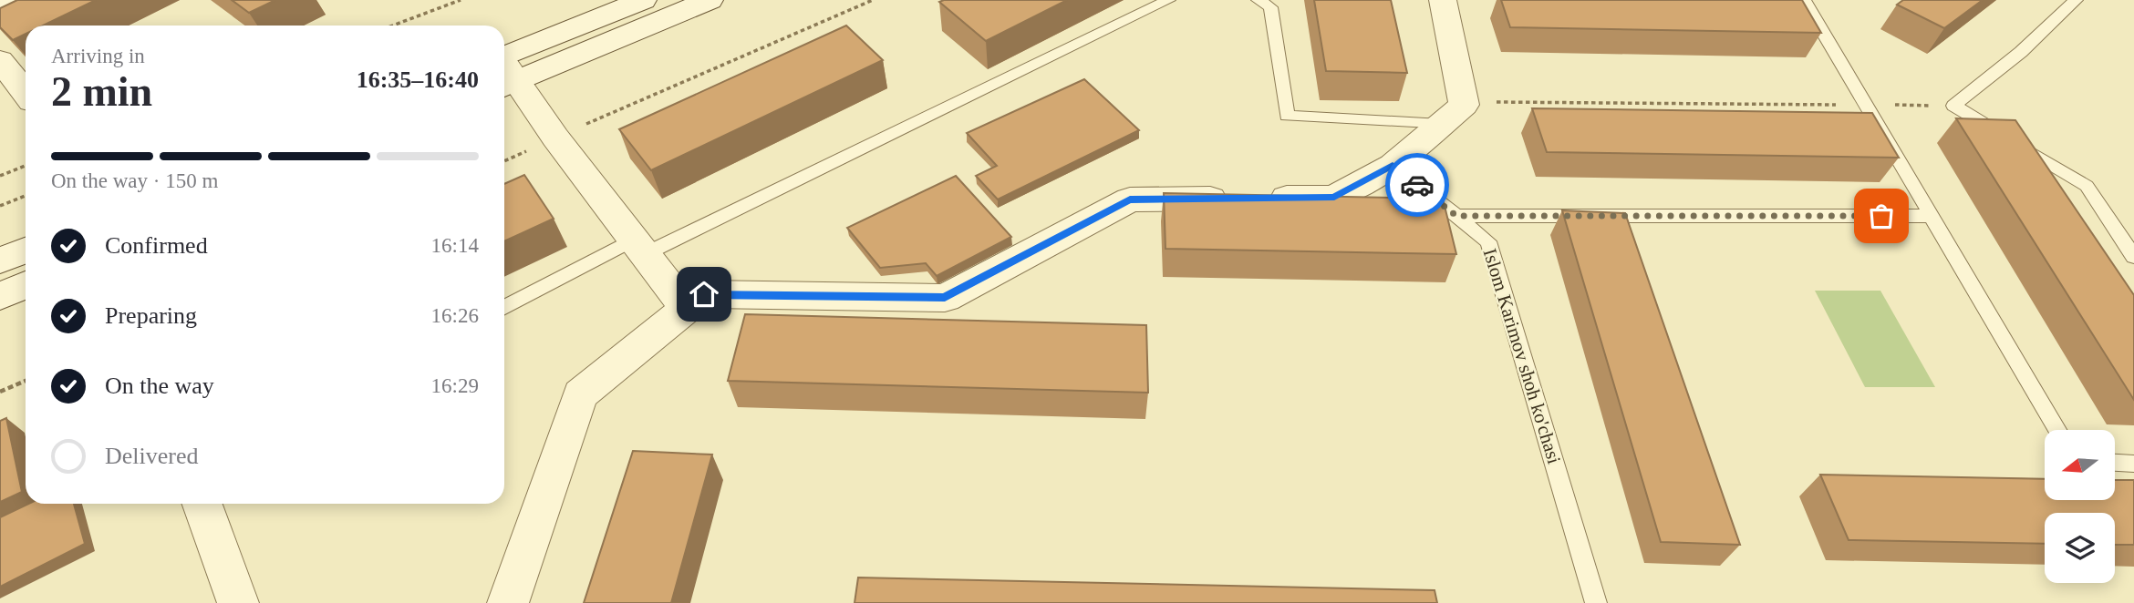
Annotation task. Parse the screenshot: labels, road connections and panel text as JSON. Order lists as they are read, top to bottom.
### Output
{
  "streets": {
    "lane": ["Islom Karimov shoh ko'chasi"]
  },
  "north": "left",
  "page": {
    "heading": ["2 min", "Arriving in", "16:35–16:40"],
    "bar": "On the way · 150 m",
    "list": [
      ["Confirmed", "16:14"],
      ["Preparing", "16:26"],
      ["On the way", "16:29"],
      "Delivered"
    ]
  }
}
